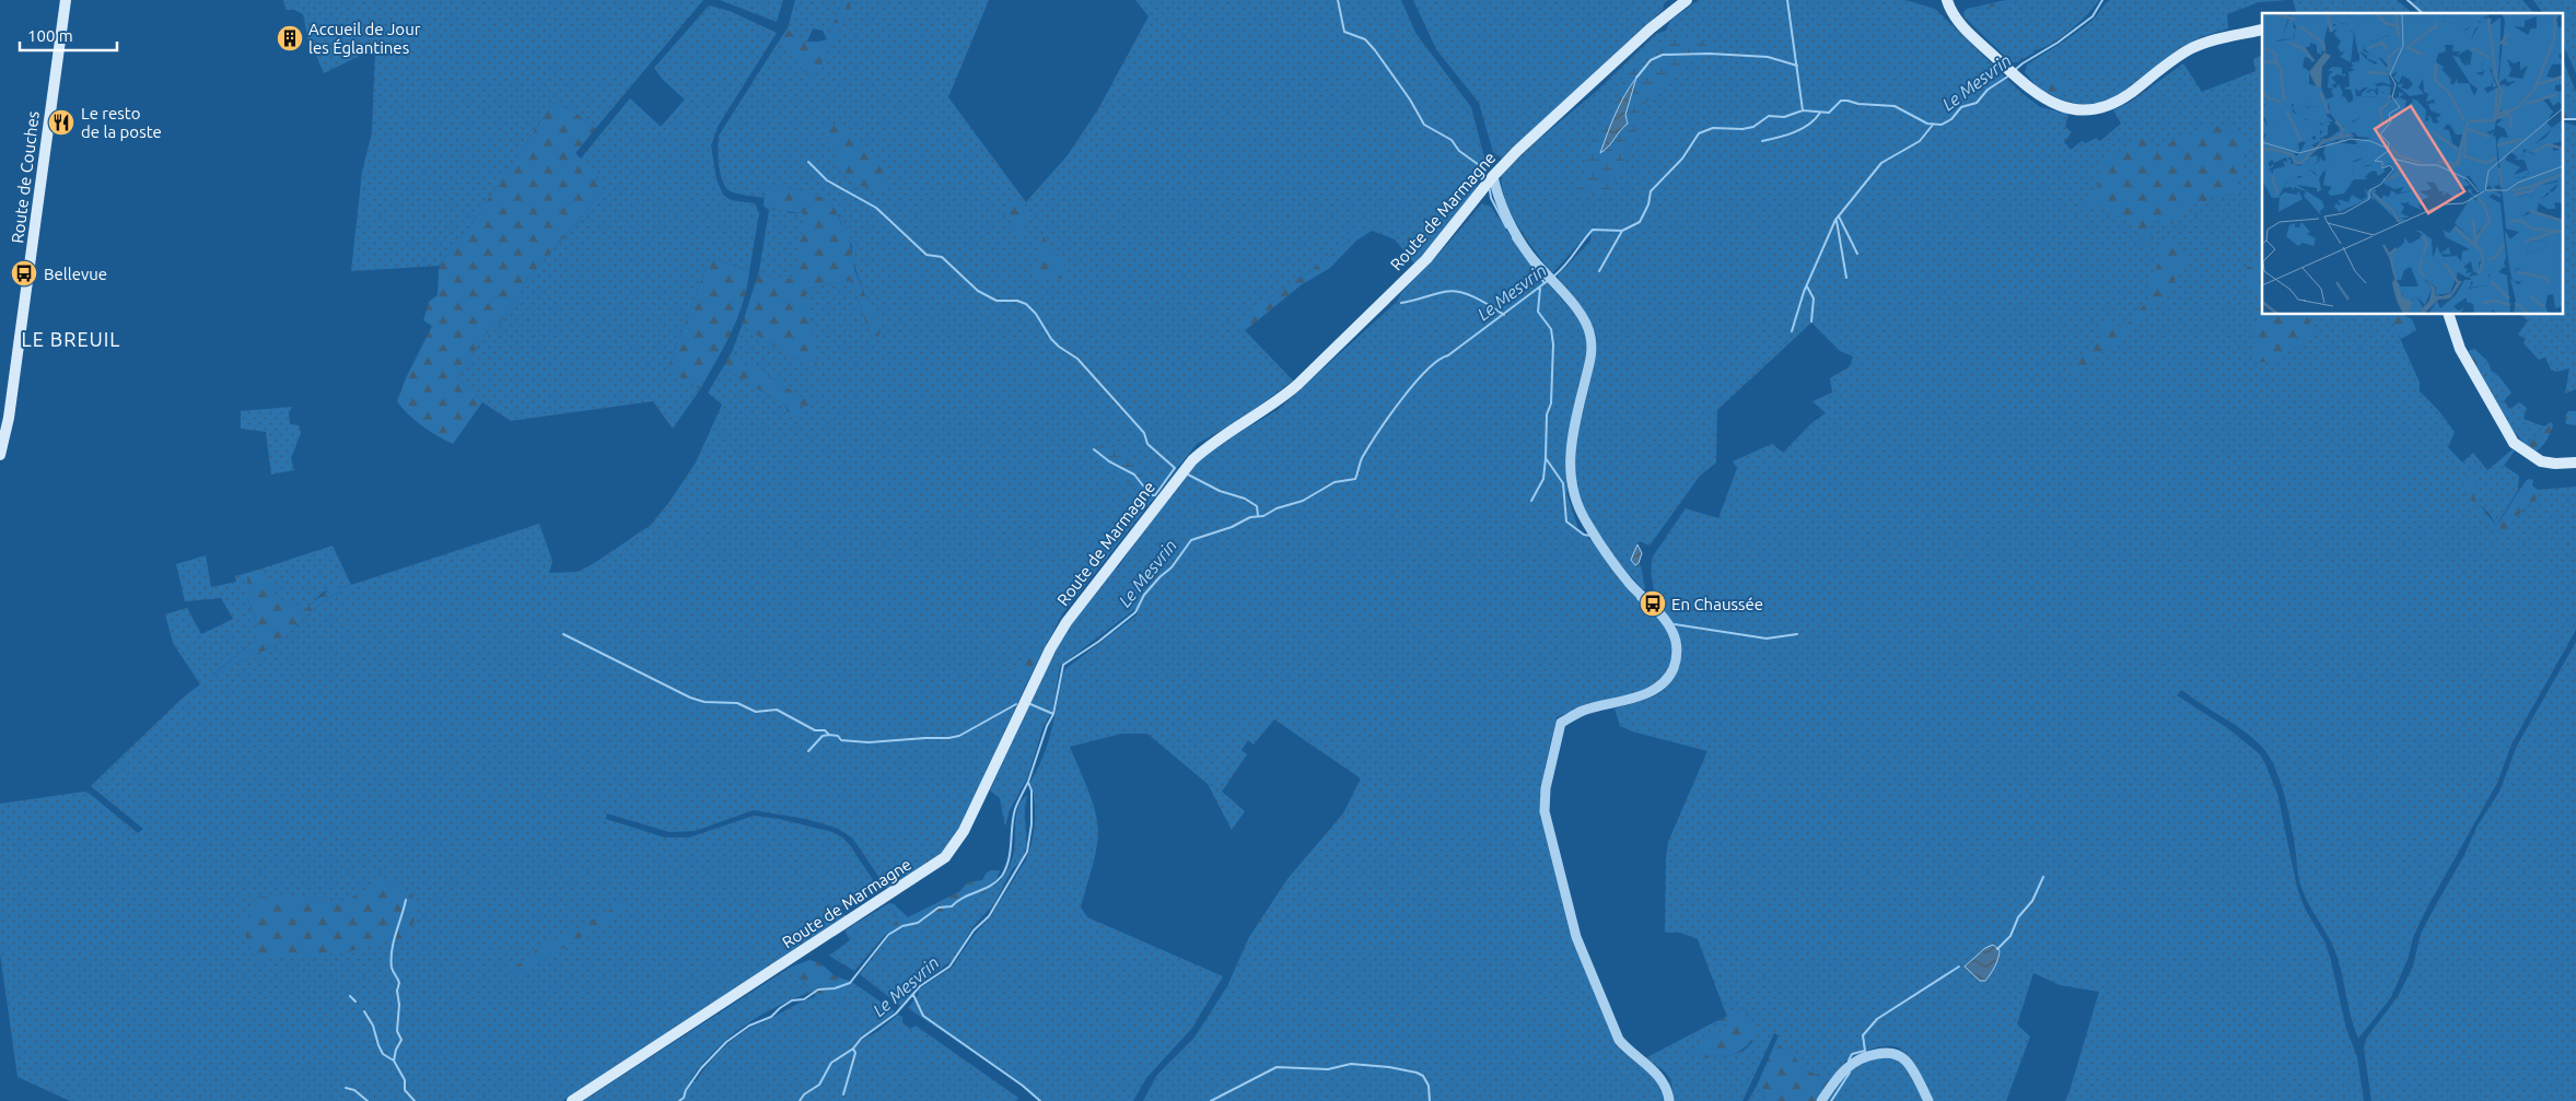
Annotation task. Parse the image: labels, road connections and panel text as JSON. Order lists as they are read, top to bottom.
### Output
{
  "streets": {
    "main road": ["Route de Couches", "Route de Marmagne"]
  },
  "districts": ["LE BREUIL"],
  "water": ["Le Mesvrin"],
  "places": {
    "building": ["Accueil de Jour les Églantines"],
    "restaurant": ["Le resto de la poste"],
    "bus stop": ["Bellevue", "En Chaussée"]
  },
  "scale_bar": "100 m"
}
